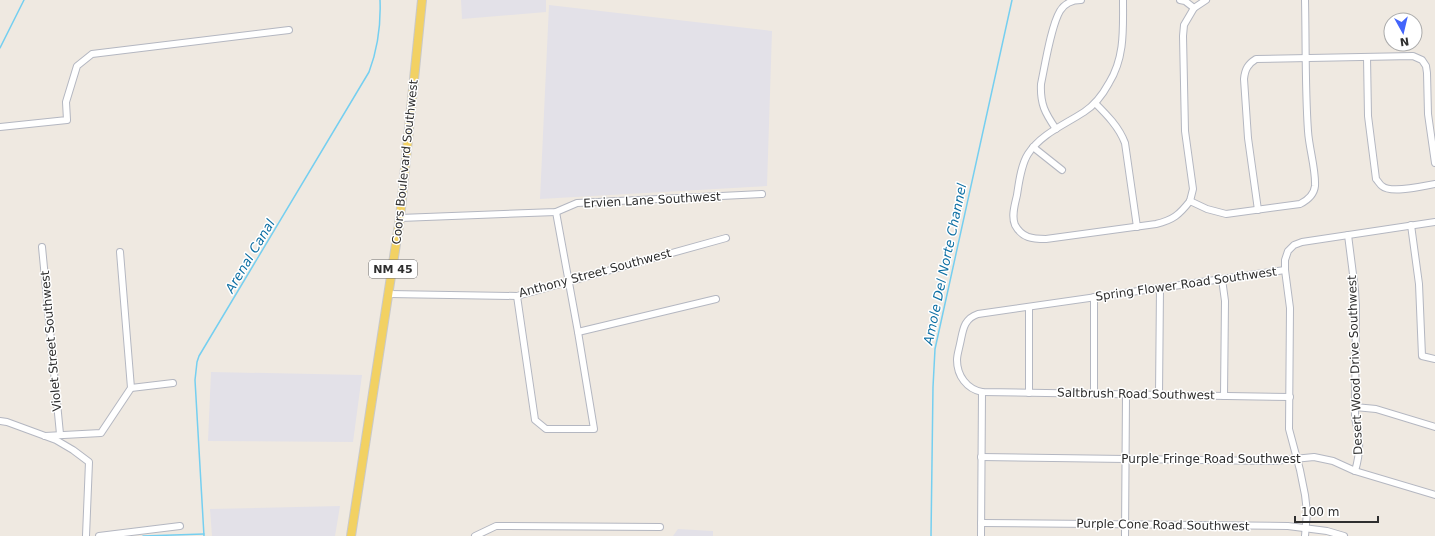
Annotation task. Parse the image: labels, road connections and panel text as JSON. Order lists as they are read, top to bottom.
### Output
{
  "streets": {
    "main road": ["Coors Boulevard Southwest", "NM 45"],
    "street": [
      "Ervien Lane Southwest",
      "Anthony Street Southwest",
      "Spring Flower Road Southwest",
      "Violet Street Southwest",
      "Desert Wood Drive Southwest",
      "Saltbrush Road Southwest",
      "Purple Fringe Road Southwest",
      "Purple Cone Road Southwest"
    ]
  },
  "crossings": [
    ["Coors Boulevard Southwest", "Ervien Lane Southwest"],
    ["Coors Boulevard Southwest", "Anthony Street Southwest"],
    ["Spring Flower Road Southwest", "Desert Wood Drive Southwest"],
    ["Spring Flower Road Southwest", "Saltbrush Road Southwest"],
    ["Desert Wood Drive Southwest", "Purple Fringe Road Southwest"]
  ],
  "water": ["Arenal Canal", "Amole Del Norte Channel"],
  "scale_bar": "100 m",
  "north": "bottom"
}
